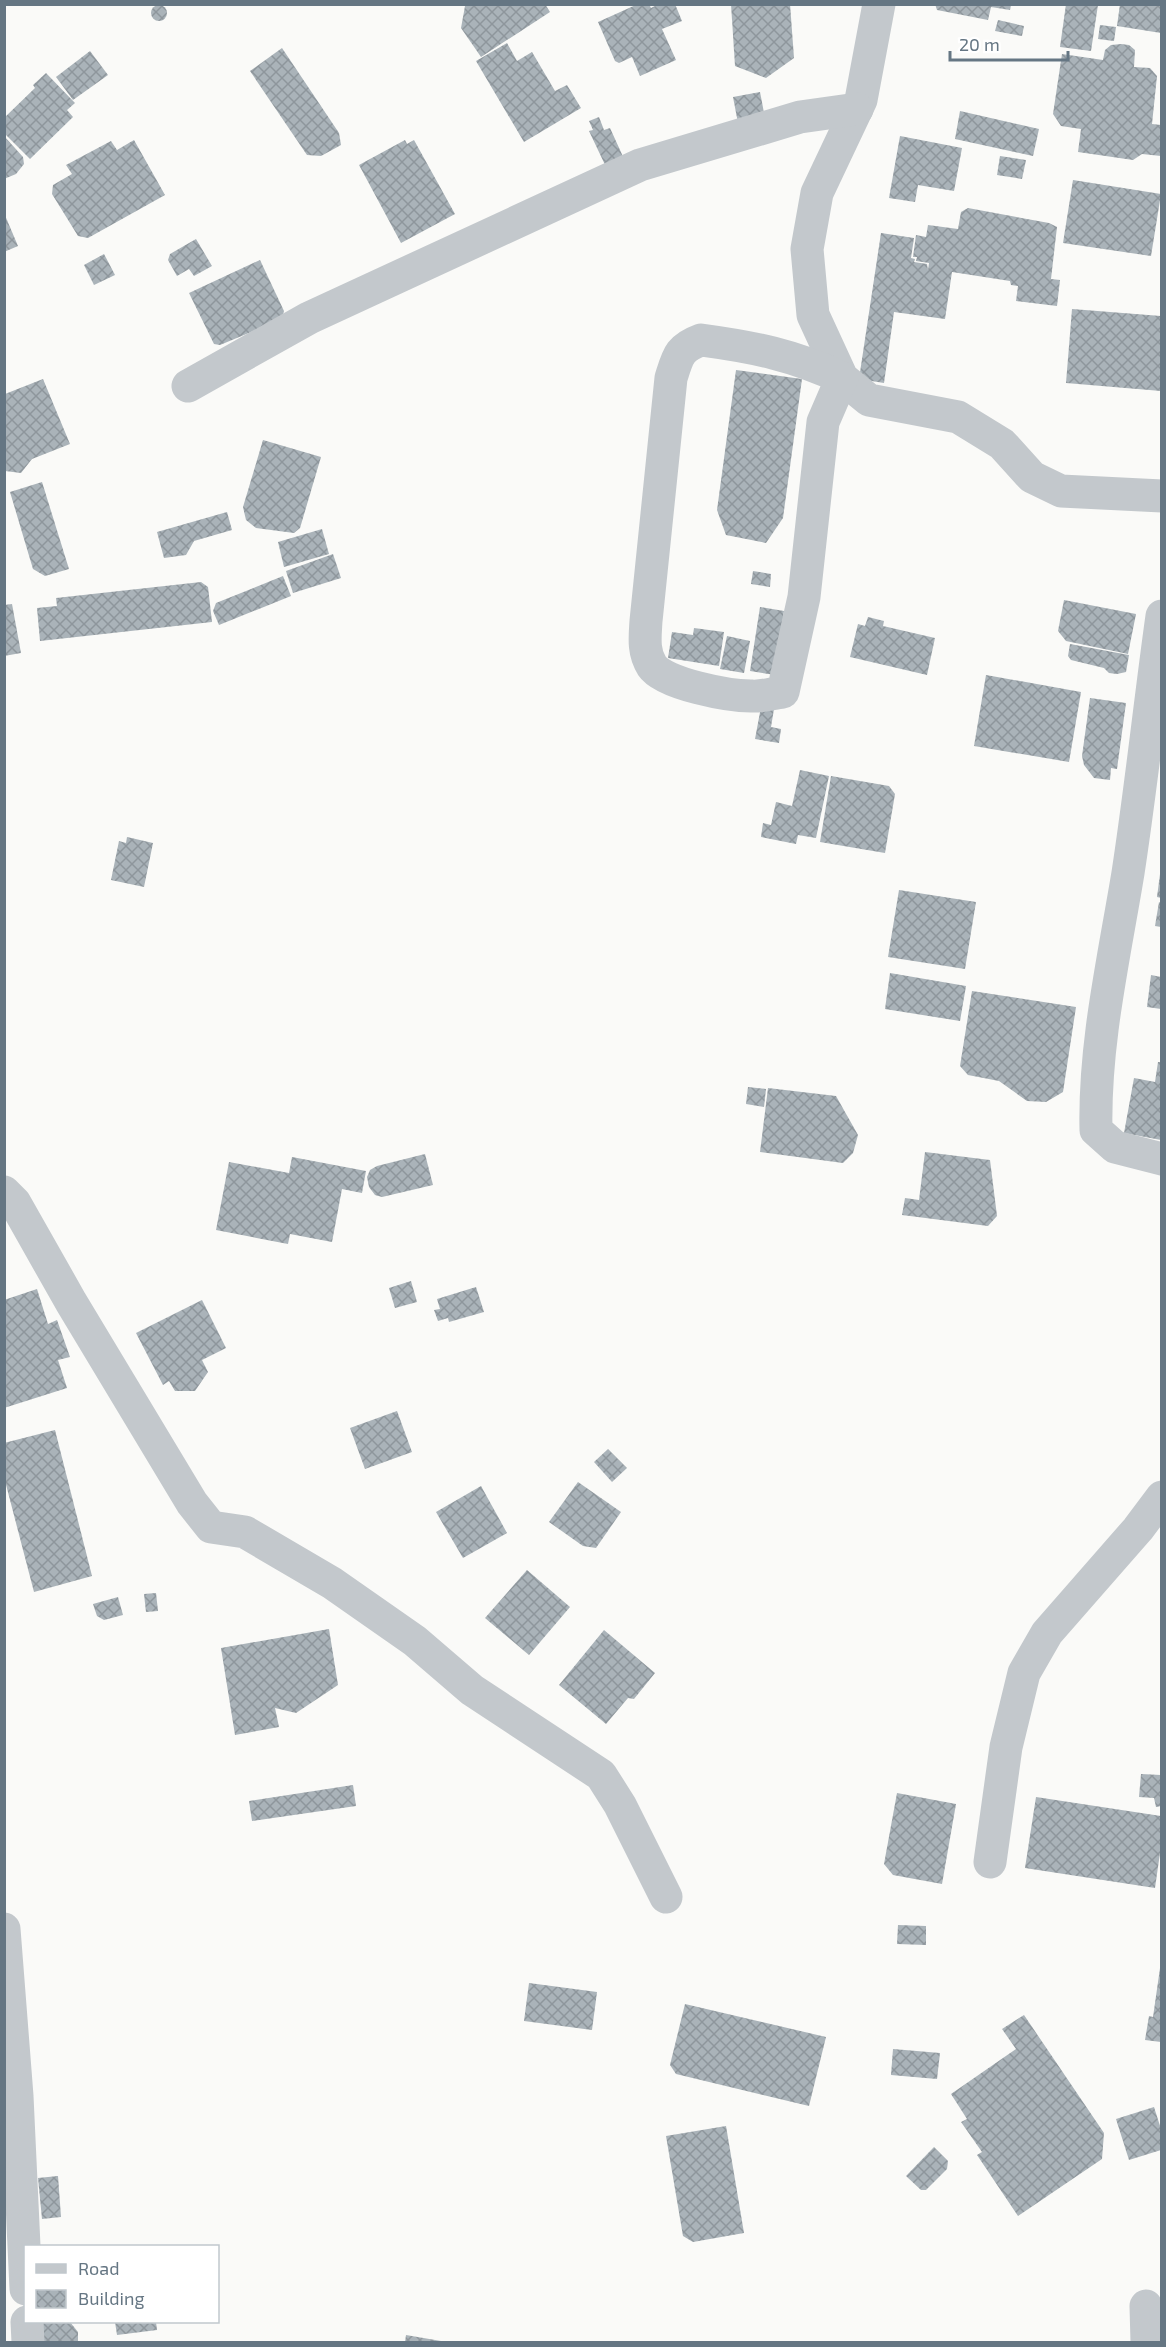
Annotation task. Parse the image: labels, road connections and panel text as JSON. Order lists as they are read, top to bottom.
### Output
{
  "legend": ["Road", "Building"],
  "scale_bar": "20 m"
}
